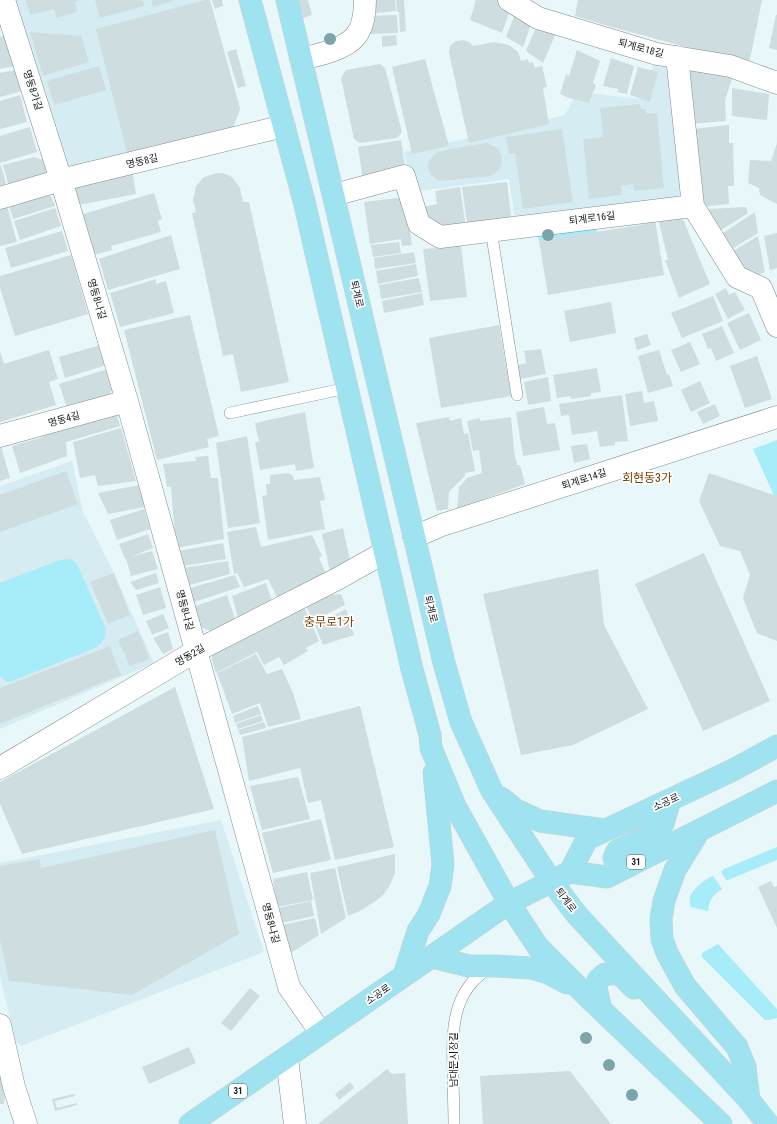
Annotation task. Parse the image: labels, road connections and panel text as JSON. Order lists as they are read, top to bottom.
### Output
{
  "streets": {
    "main road": ["퇴계로", "소공로", "31"],
    "street": [
      "퇴계로18길",
      "명동8가길",
      "명동8길",
      "퇴계로16길",
      "명동8나길",
      "명동4길",
      "퇴계로14길",
      "명동2길"
    ],
    "lane": ["남대문시장길"]
  },
  "crossings": [
    ["명동8가길", "명동8길"],
    ["명동8가길", "명동8나길"],
    ["명동8길", "명동8나길"],
    ["퇴계로16길", "퇴계로"],
    ["퇴계로", "퇴계로14길"],
    ["퇴계로", "소공로"],
    ["퇴계로", "31"],
    ["명동8나길", "명동4길"],
    ["명동8나길", "명동2길"],
    ["명동8나길", "소공로"],
    ["소공로", "31"]
  ],
  "districts": ["회현동3가", "충무로1가"]
}
